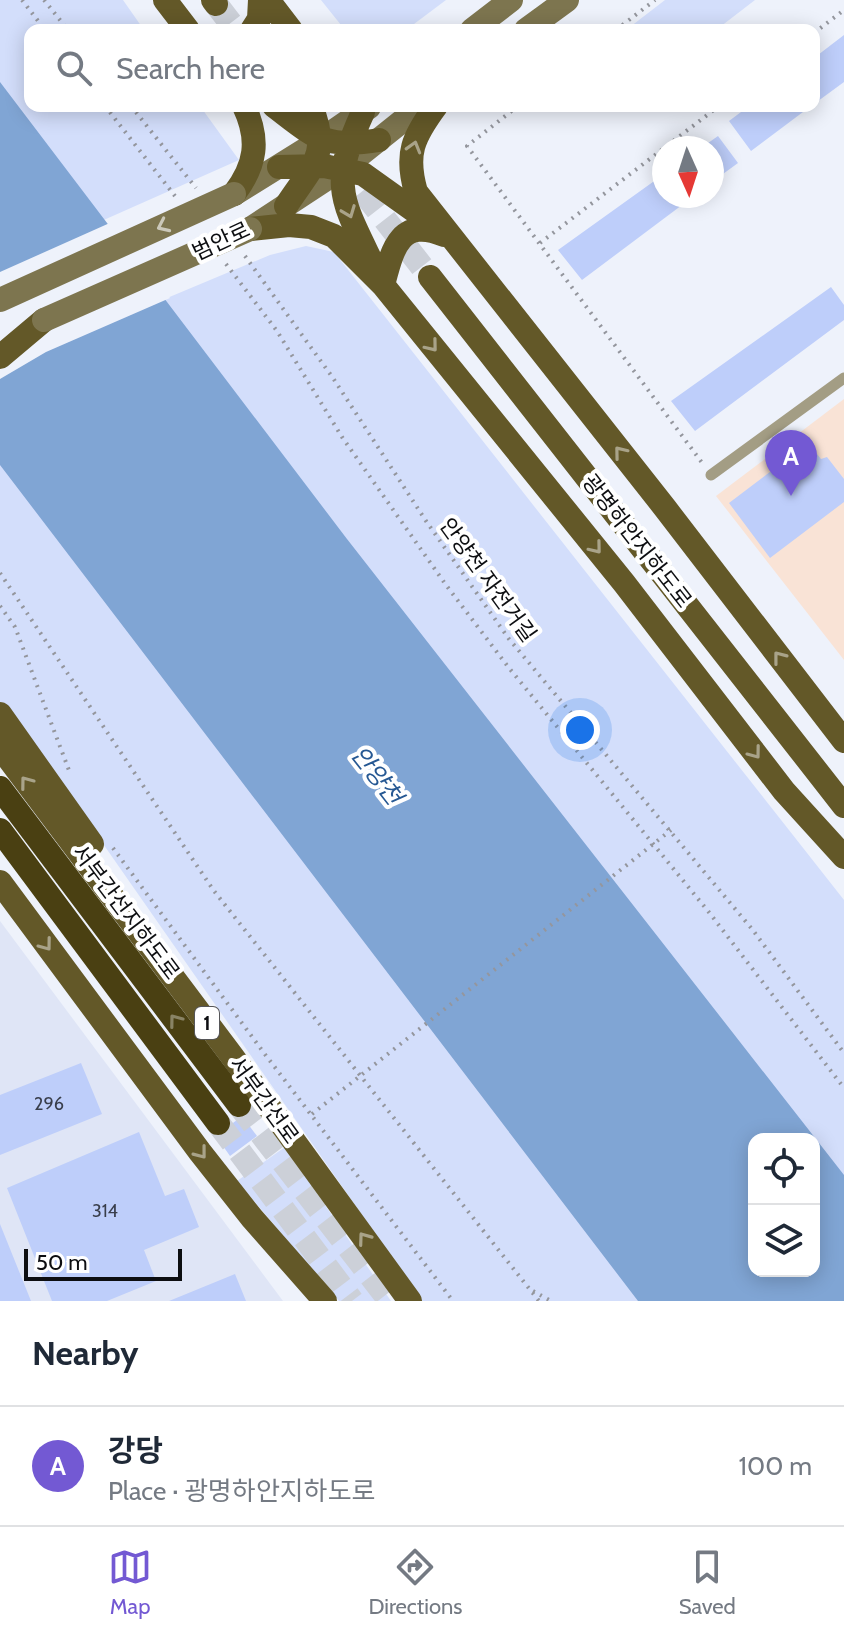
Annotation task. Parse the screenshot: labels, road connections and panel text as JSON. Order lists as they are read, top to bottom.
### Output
{
  "streets": {
    "highway": ["서부간선지하도로"],
    "main road": [
      "범안로",
      "광명하안지하도로",
      "1",
      "서부간선로"
    ],
    "path": ["안양천 자전거길"]
  },
  "water": ["안양천"],
  "house_numbers": ["296", "314"],
  "scale_bar": "50 m",
  "north": "bottom",
  "page": {
    "search": "Search here",
    "pins": "A",
    "scale": "50 m",
    "heading": "Nearby",
    "list": [
      {
        "mark": "A",
        "name": "강당",
        "note": "Place · 광명하안지하도로",
        "value": "100 m"
      }
    ],
    "nav": ["Map", "Directions", "Saved"]
  }
}
